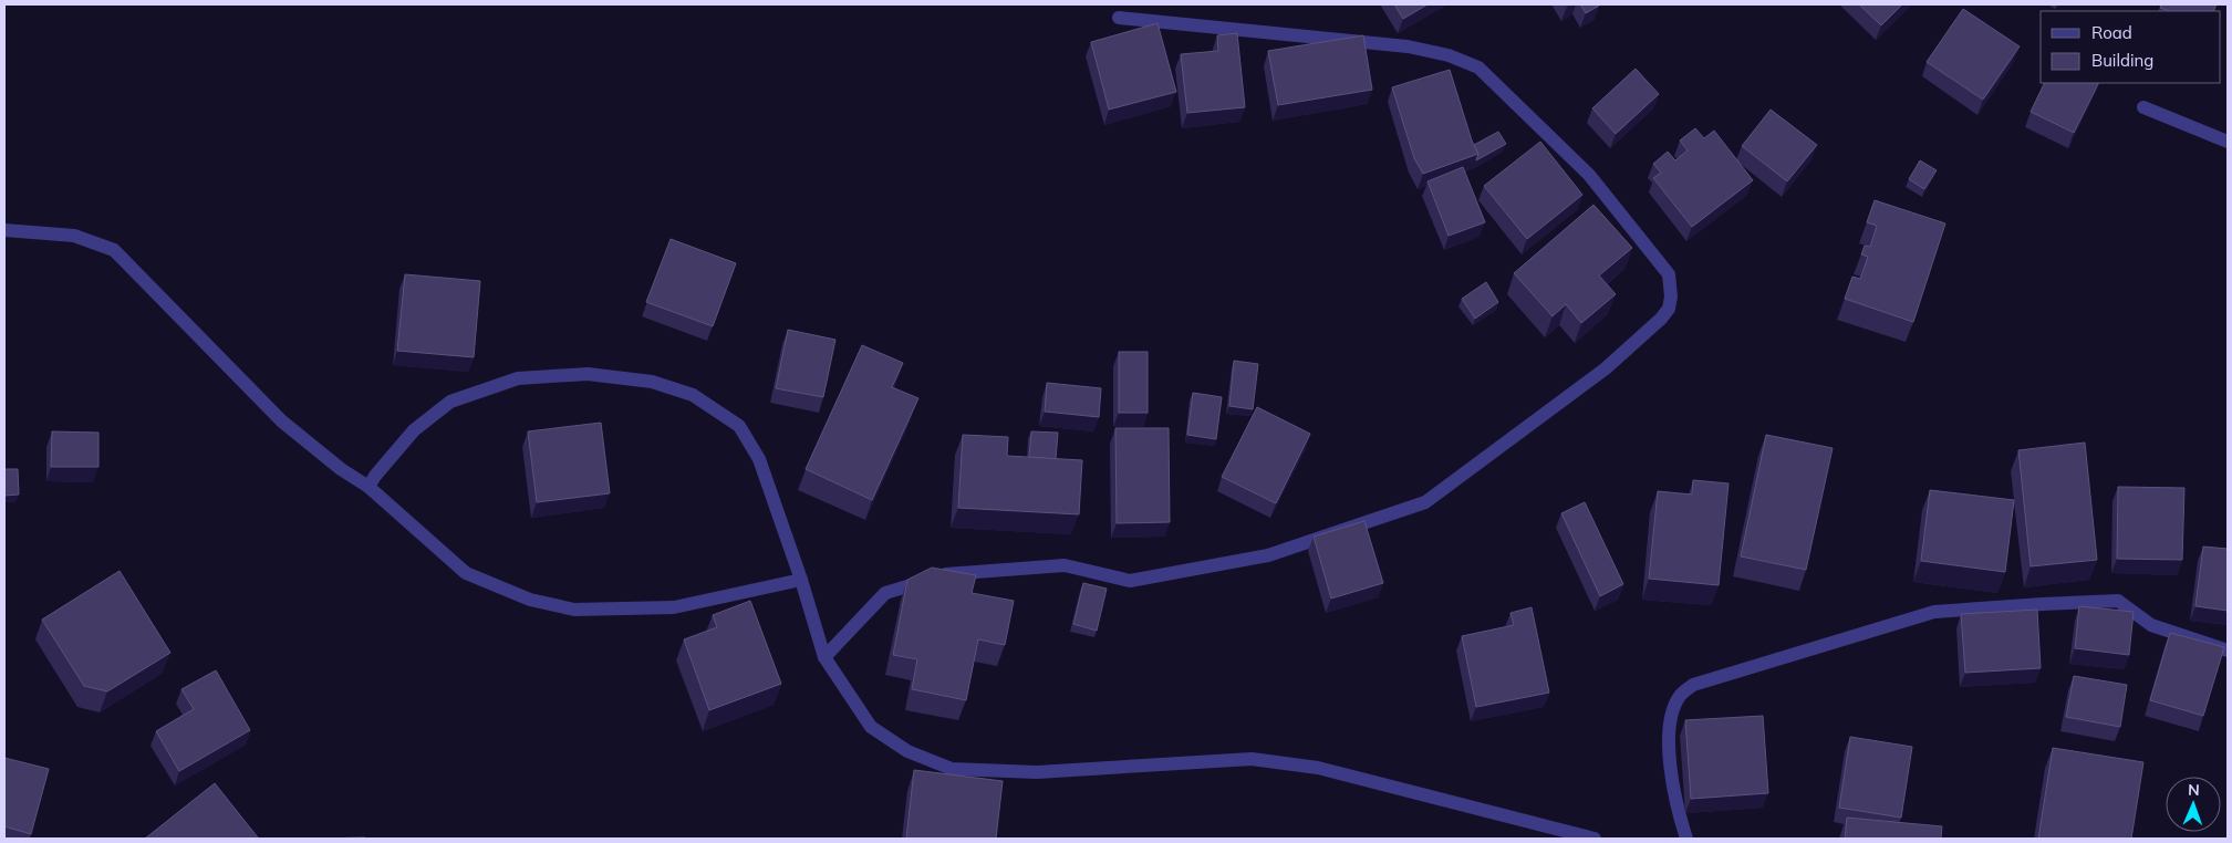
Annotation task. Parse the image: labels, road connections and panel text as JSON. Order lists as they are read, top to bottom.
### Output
{
  "legend": ["Road", "Building"],
  "north": "top"
}
